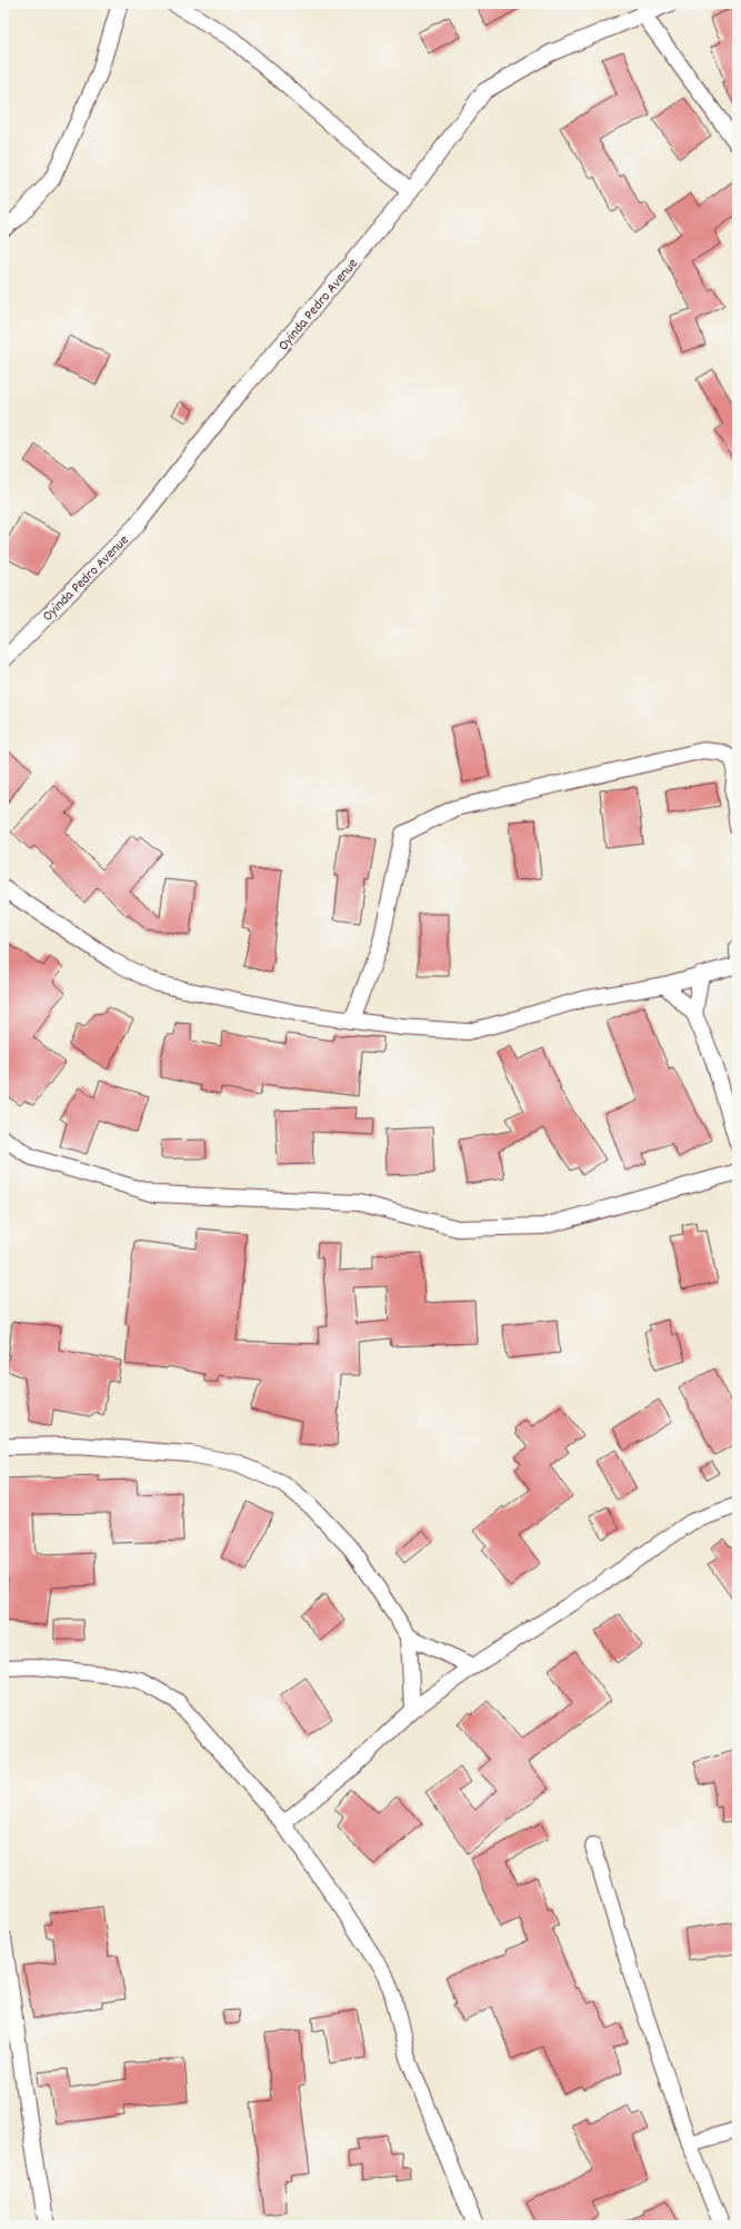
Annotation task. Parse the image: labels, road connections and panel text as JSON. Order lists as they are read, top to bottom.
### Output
{
  "streets": {
    "street": ["Oyinda Pedro Avenue"]
  }
}
